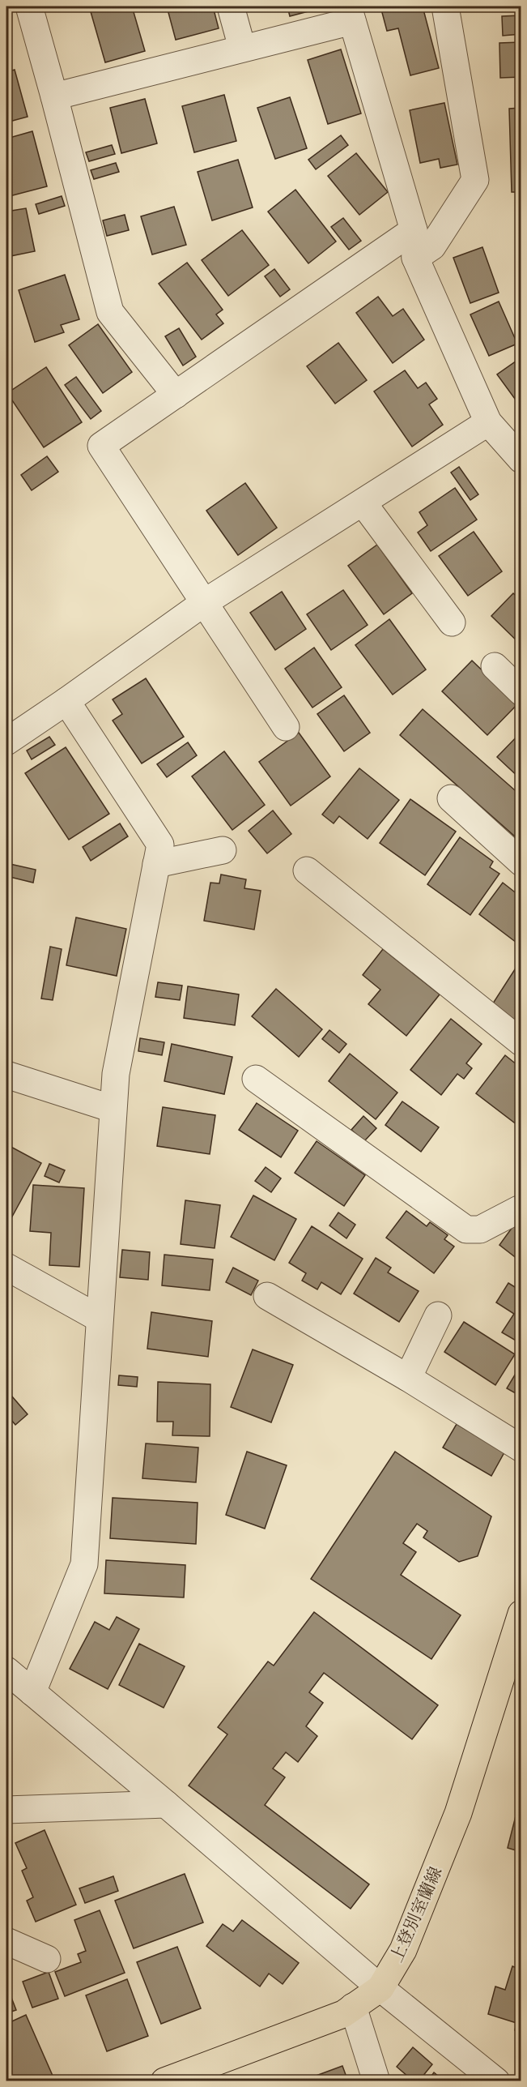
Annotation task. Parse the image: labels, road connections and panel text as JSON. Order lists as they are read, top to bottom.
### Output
{
  "streets": {
    "main road": ["上登別室蘭線"]
  }
}
